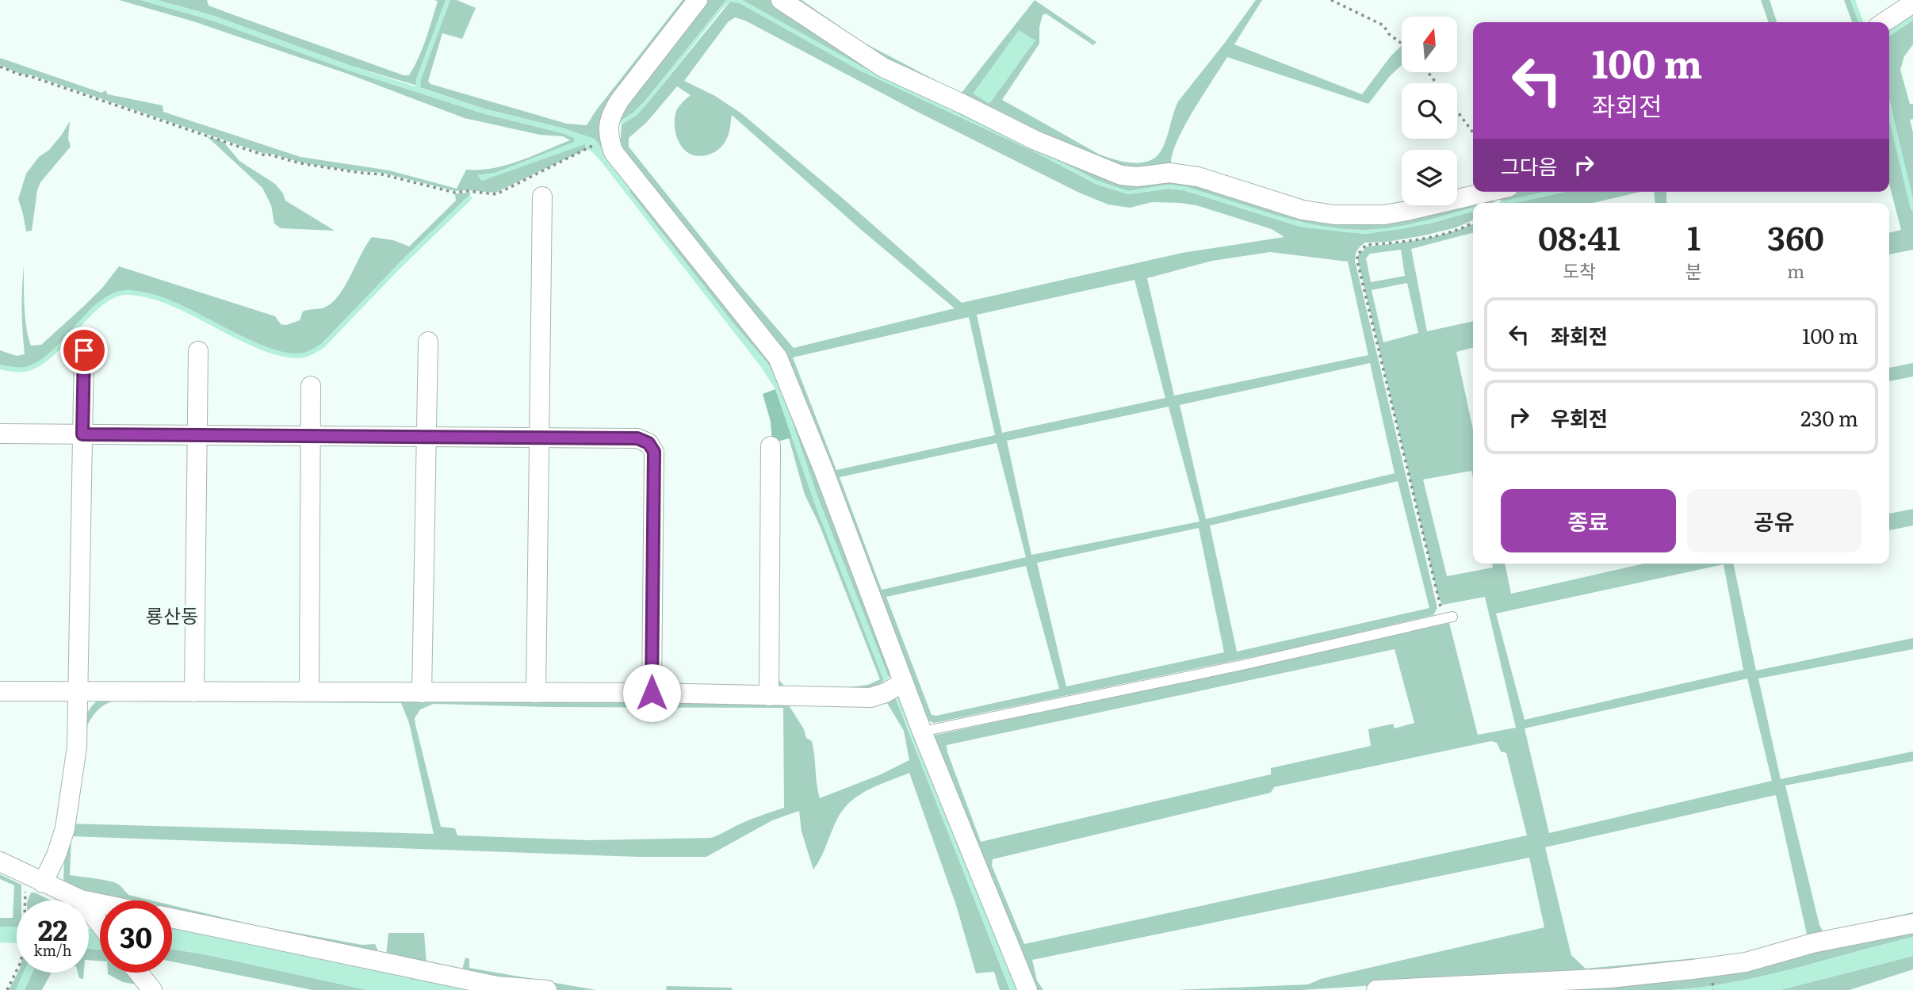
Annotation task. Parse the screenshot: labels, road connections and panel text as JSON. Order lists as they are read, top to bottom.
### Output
{
  "districts": ["룡산동"],
  "north": "top",
  "page": {
    "turn": ["100 m", "좌회전"],
    "then": "그다음",
    "eta": [
      "08:41",
      "도착",
      "1",
      "분",
      "360",
      "m"
    ],
    "list": [
      {
        "name": "좌회전",
        "value": "100 m"
      },
      {
        "name": "우회전",
        "value": "230 m"
      }
    ],
    "buttons": ["종료", "공유"],
    "speed": "22 km/h",
    "limit": "30"
  }
}
